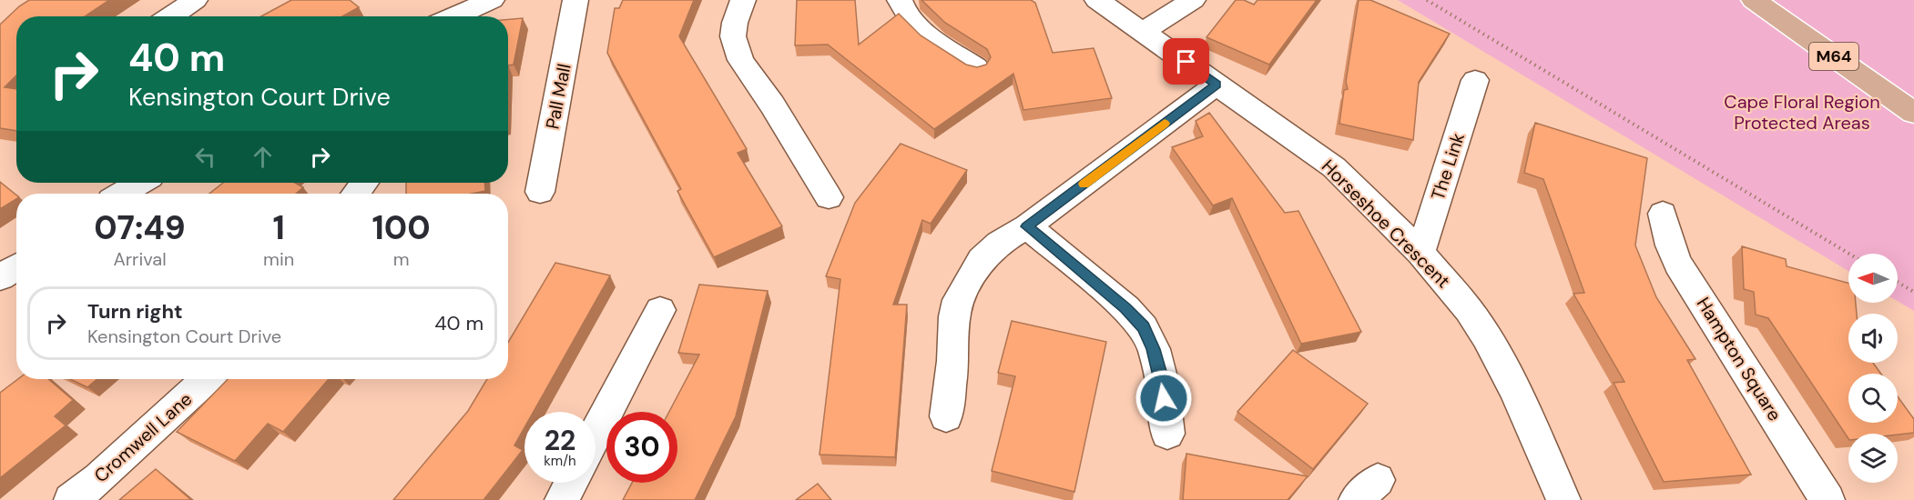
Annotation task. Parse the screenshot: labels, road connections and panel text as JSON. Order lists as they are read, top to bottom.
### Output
{
  "streets": {
    "main road": ["M64"],
    "street": [
      "Pall Mall",
      "The Link",
      "Horseshoe Crescent",
      "Hampton Square",
      "Cromwell Lane"
    ]
  },
  "crossings": [
    ["The Link", "Horseshoe Crescent"]
  ],
  "parks": ["Cape Floral Region Protected Areas"],
  "north": "left",
  "page": {
    "turn": ["40 m", "Kensington Court Drive"],
    "eta": [
      "07:49",
      "Arrival",
      "1",
      "min",
      "100",
      "m"
    ],
    "list": [
      {
        "name": "Turn right",
        "note": "Kensington Court Drive",
        "value": "40 m"
      }
    ],
    "speed": "22 km/h",
    "limit": "30"
  }
}
